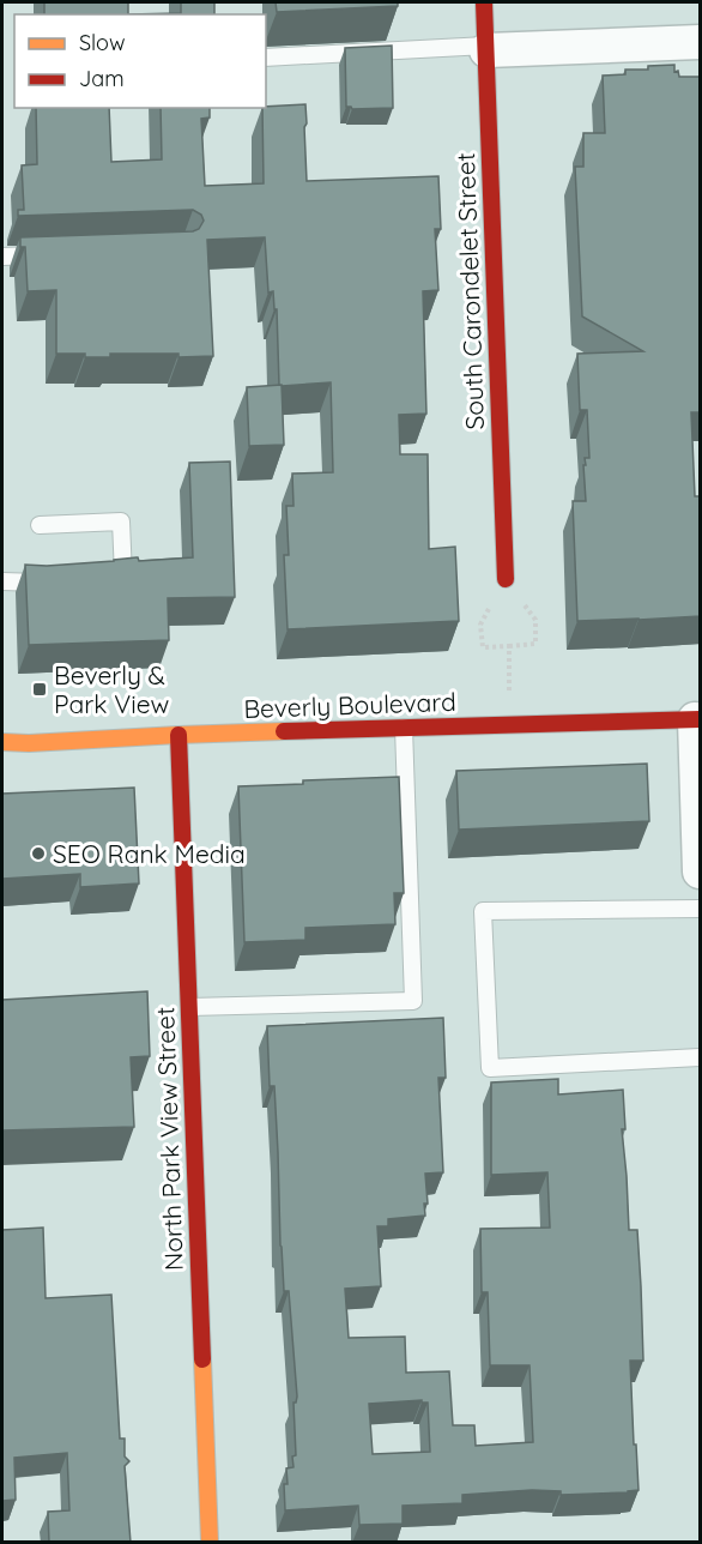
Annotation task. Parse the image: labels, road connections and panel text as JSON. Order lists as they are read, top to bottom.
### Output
{
  "streets": {
    "street": ["South Carondelet Street", "Beverly Boulevard", "North Park View Street"]
  },
  "crossings": [
    ["Beverly Boulevard", "North Park View Street"]
  ],
  "places": {
    "transit": ["Beverly & Park View"],
    "other": ["SEO Rank Media"]
  },
  "legend": ["Slow", "Jam"]
}
